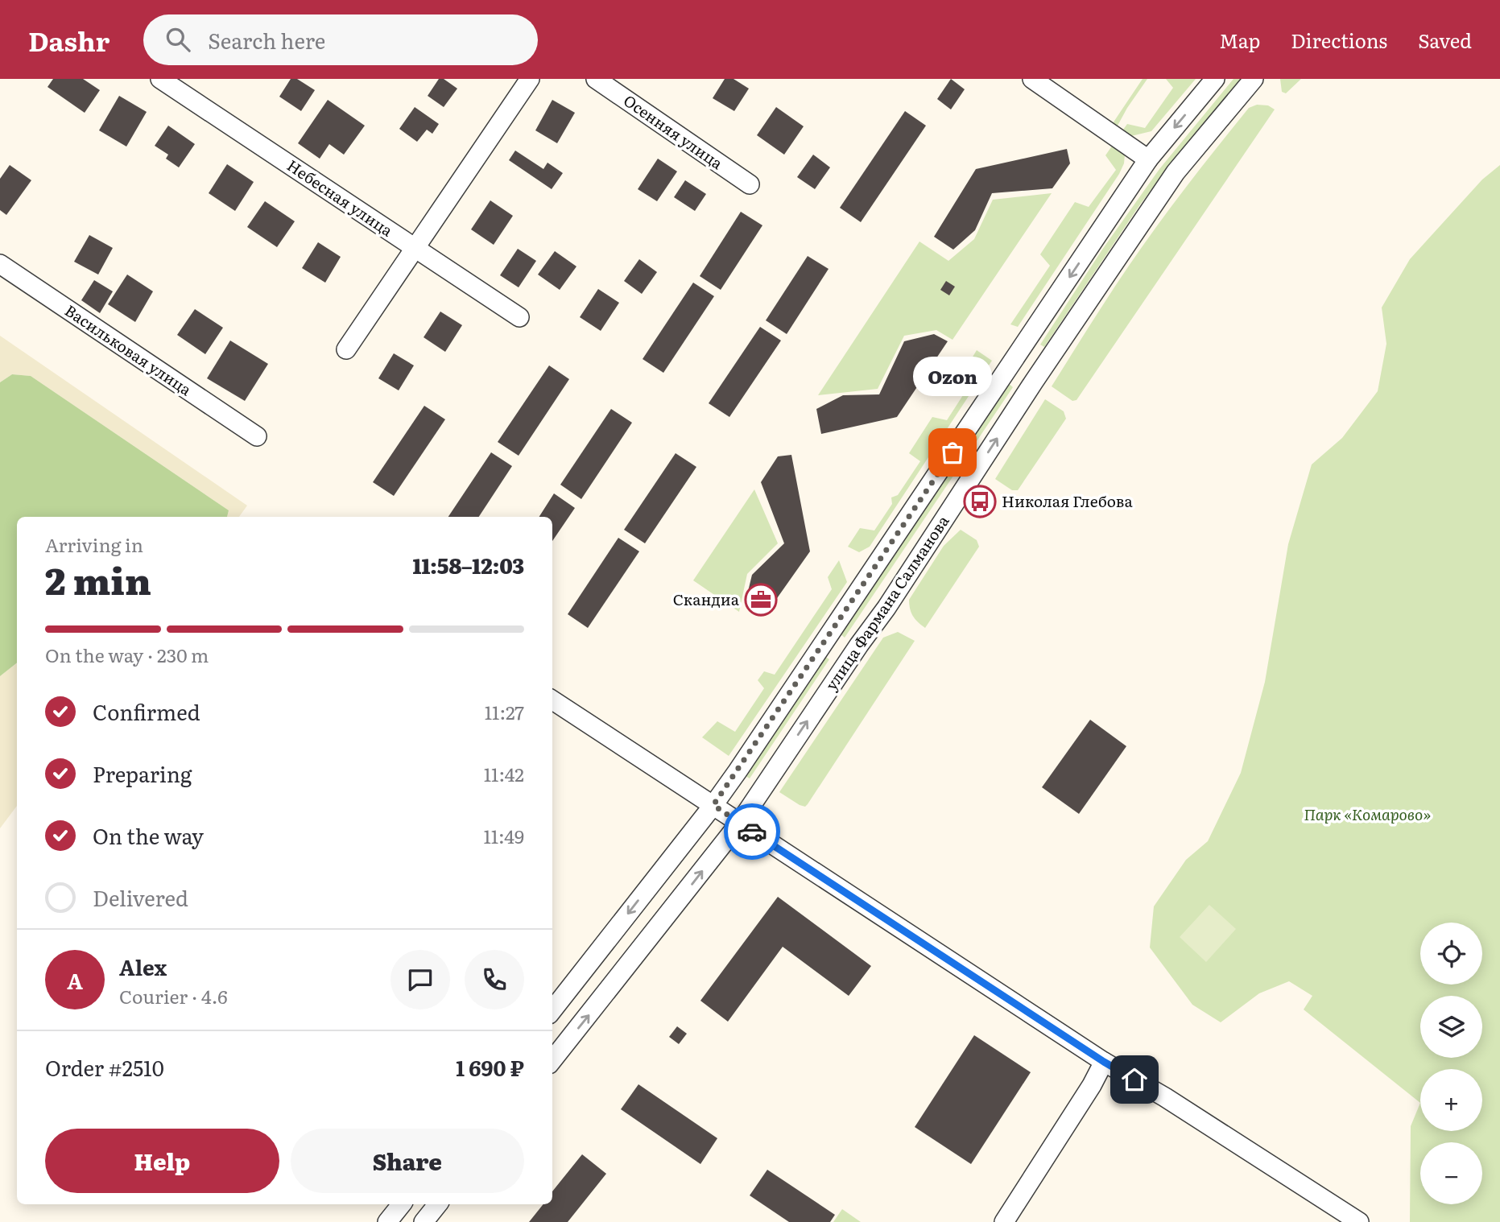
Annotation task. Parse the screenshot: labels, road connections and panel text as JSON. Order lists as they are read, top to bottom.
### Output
{
  "streets": {
    "street": [
      "Осенняя улица",
      "Небесная улица",
      "Васильковая улица",
      "улица Фармана Салманова"
    ]
  },
  "parks": ["Парк «Комарово»"],
  "places": {
    "other": ["Ozon"],
    "bus stop": ["Николая Глебова"],
    "office": ["Скандиа"]
  },
  "page": {
    "header": "Dashr",
    "search": "Search here",
    "nav": ["Map", "Directions", "Saved"],
    "bubble": "Ozon",
    "heading": ["2 min", "Arriving in", "11:58–12:03"],
    "panel": [
      "Alex",
      "Courier · 4.6",
      "Order #2510",
      "1 690 ₽"
    ],
    "bar": "On the way · 230 m",
    "list": [
      ["Confirmed", "11:27"],
      ["Preparing", "11:42"],
      ["On the way", "11:49"],
      "Delivered"
    ],
    "map_buttons": ["+", "−"],
    "round": "A",
    "buttons": ["Help", "Share"]
  }
}
